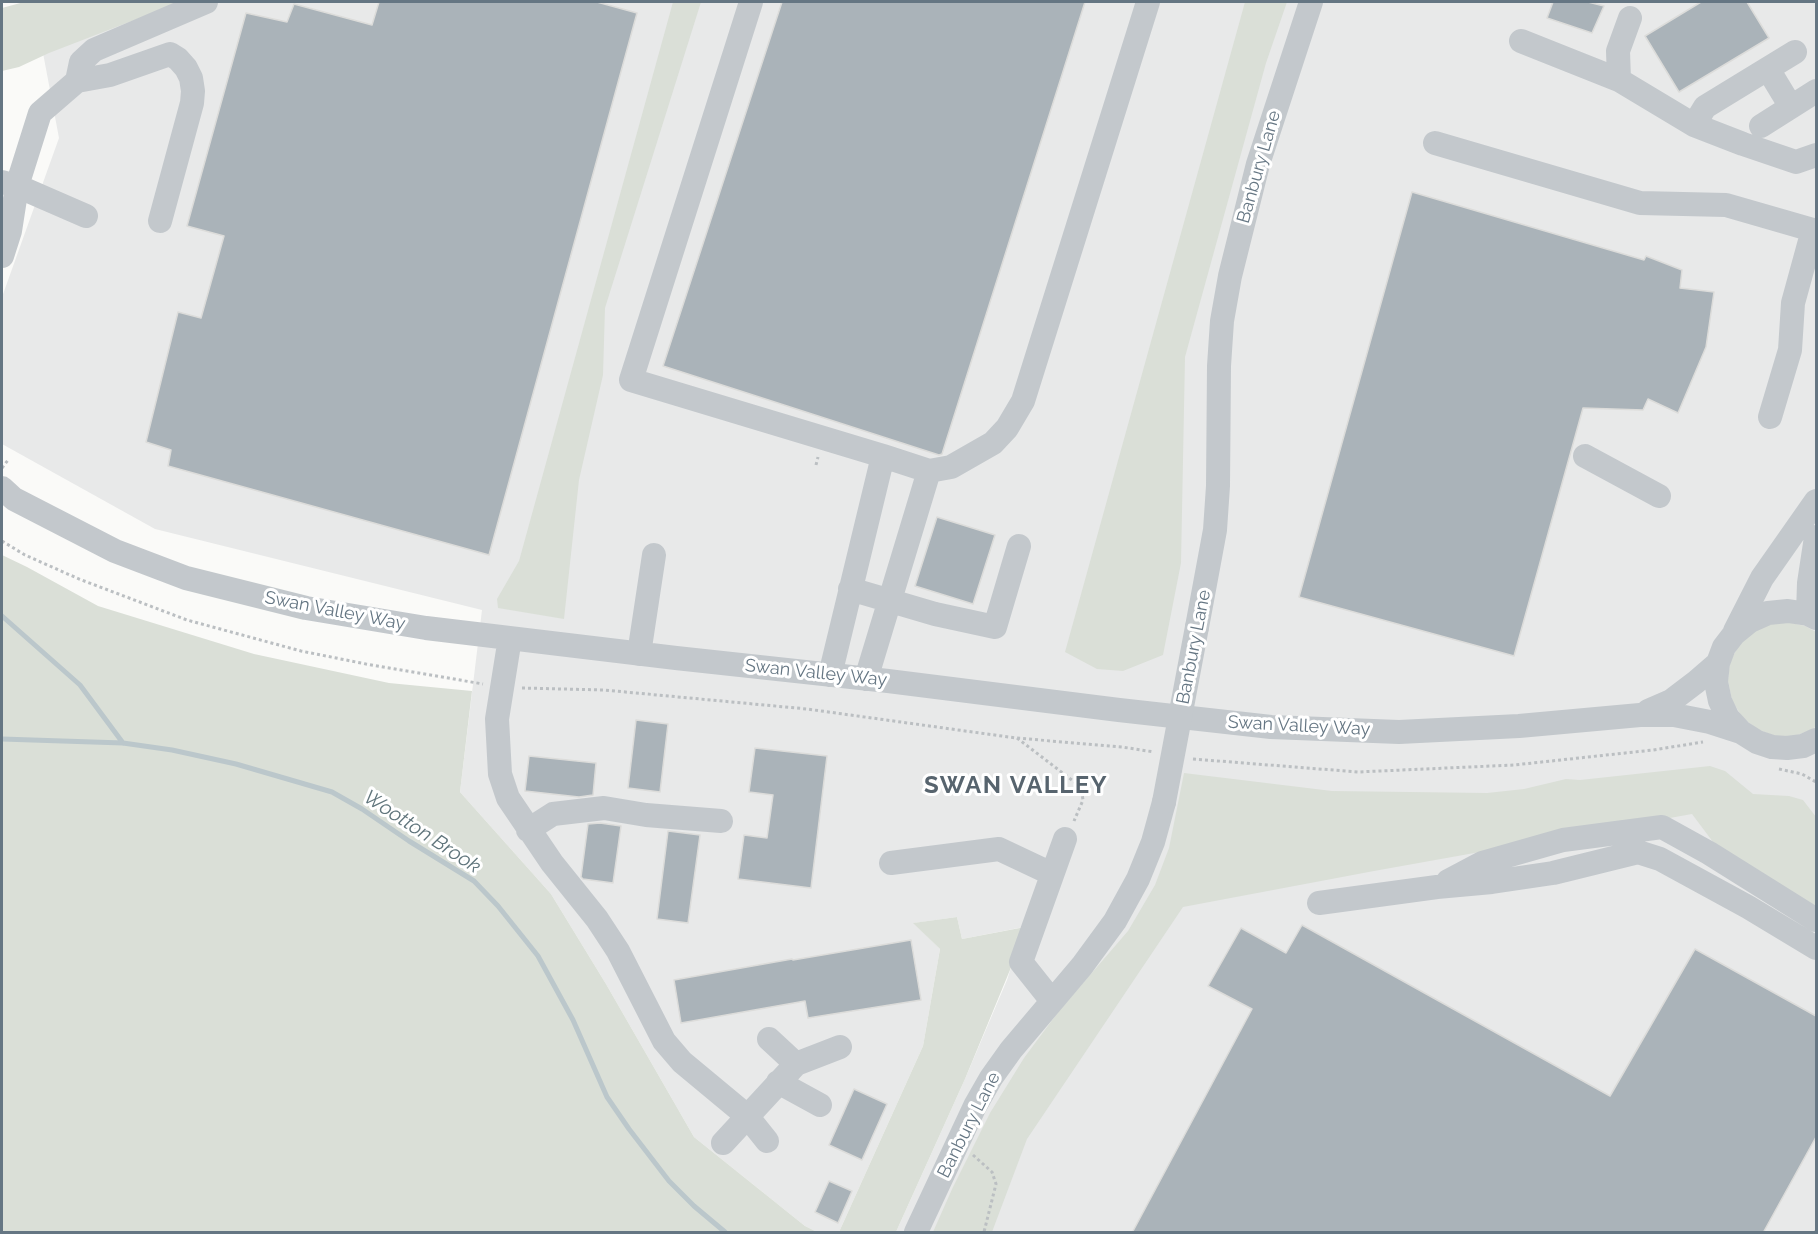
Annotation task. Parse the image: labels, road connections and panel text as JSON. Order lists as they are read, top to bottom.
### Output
{
  "streets": {
    "street": ["Banbury Lane", "Swan Valley Way"]
  },
  "districts": ["SWAN VALLEY"],
  "water": ["Wootton Brook"]
}
